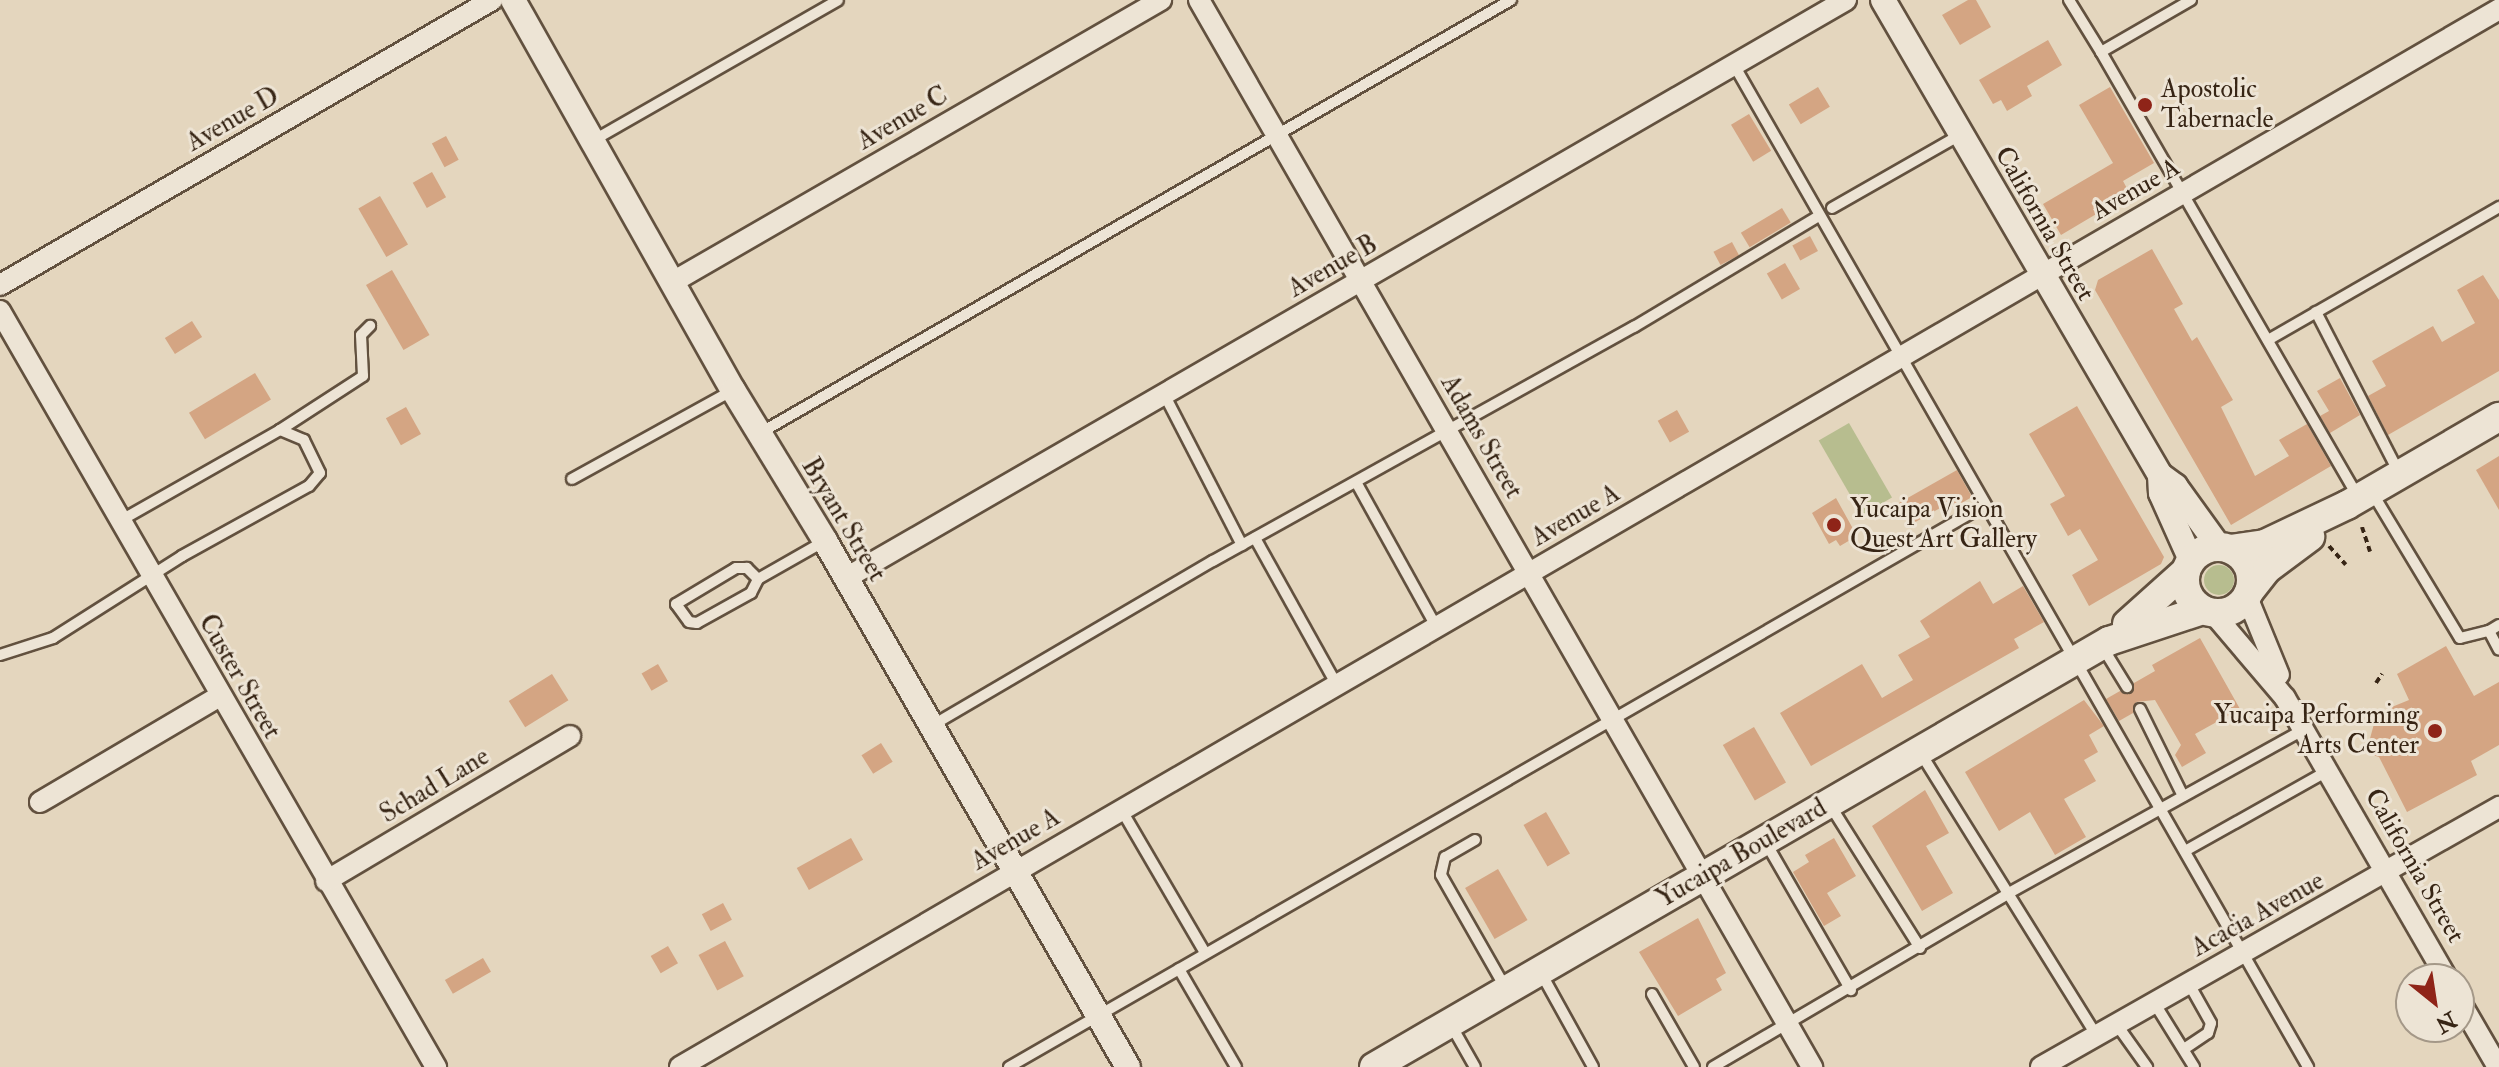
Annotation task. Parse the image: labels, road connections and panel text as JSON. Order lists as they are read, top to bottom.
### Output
{
  "streets": {
    "main road": ["Yucaipa Boulevard"],
    "street": [
      "Avenue C",
      "Avenue D",
      "Avenue A",
      "California Street",
      "Avenue B",
      "Adams Street",
      "Bryant Street",
      "Custer Street",
      "Schad Lane",
      "Acacia Avenue"
    ]
  },
  "crossings": [
    ["Avenue C", "Bryant Street"],
    ["Avenue A", "California Street"],
    ["Avenue A", "Adams Street"],
    ["Avenue A", "Bryant Street"],
    ["California Street", "Yucaipa Boulevard"],
    ["California Street", "Acacia Avenue"],
    ["Avenue B", "Adams Street"],
    ["Avenue B", "Bryant Street"],
    ["Adams Street", "Yucaipa Boulevard"],
    ["Custer Street", "Schad Lane"]
  ],
  "places": ["Apostolic Tabernacle", "Yucaipa Vision Quest Art Gallery", "Yucaipa Performing Arts Center"],
  "north": "bottom right"
}
